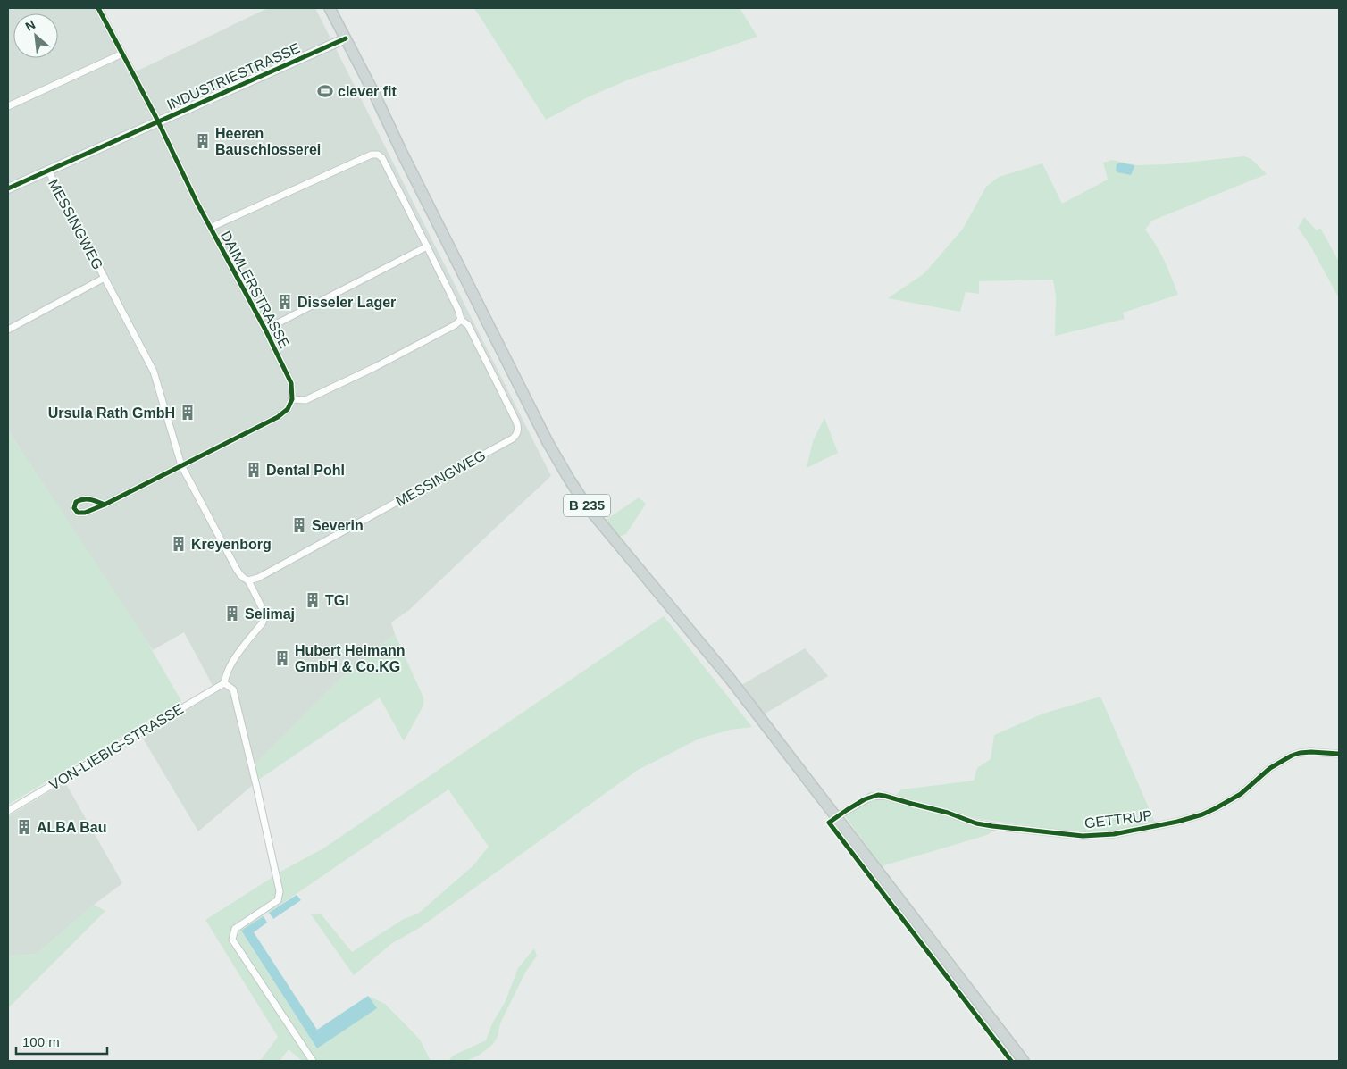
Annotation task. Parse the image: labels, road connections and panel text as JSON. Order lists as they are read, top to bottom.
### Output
{
  "streets": {
    "main road": ["B 235"],
    "street": [
      "INDUSTRIESTRASSE",
      "MESSINGWEG",
      "DAIMLERSTRASSE",
      "VON-LIEBIG-STRASSE",
      "GETTRUP"
    ]
  },
  "crossings": [
    ["INDUSTRIESTRASSE", "MESSINGWEG"],
    ["INDUSTRIESTRASSE", "DAIMLERSTRASSE"],
    ["INDUSTRIESTRASSE", "B 235"],
    ["MESSINGWEG", "DAIMLERSTRASSE"],
    ["MESSINGWEG", "VON-LIEBIG-STRASSE"],
    ["B 235", "GETTRUP"]
  ],
  "places": {
    "sports": ["clever fit"],
    "building": [
      "Heeren Bauschlosserei",
      "Disseler Lager",
      "Ursula Rath GmbH",
      "Dental Pohl",
      "Severin",
      "Kreyenborg",
      "TGI",
      "Selimaj",
      "Hubert Heimann GmbH & Co.KG",
      "ALBA Bau"
    ]
  },
  "scale_bar": "100 m",
  "north": "top left"
}
